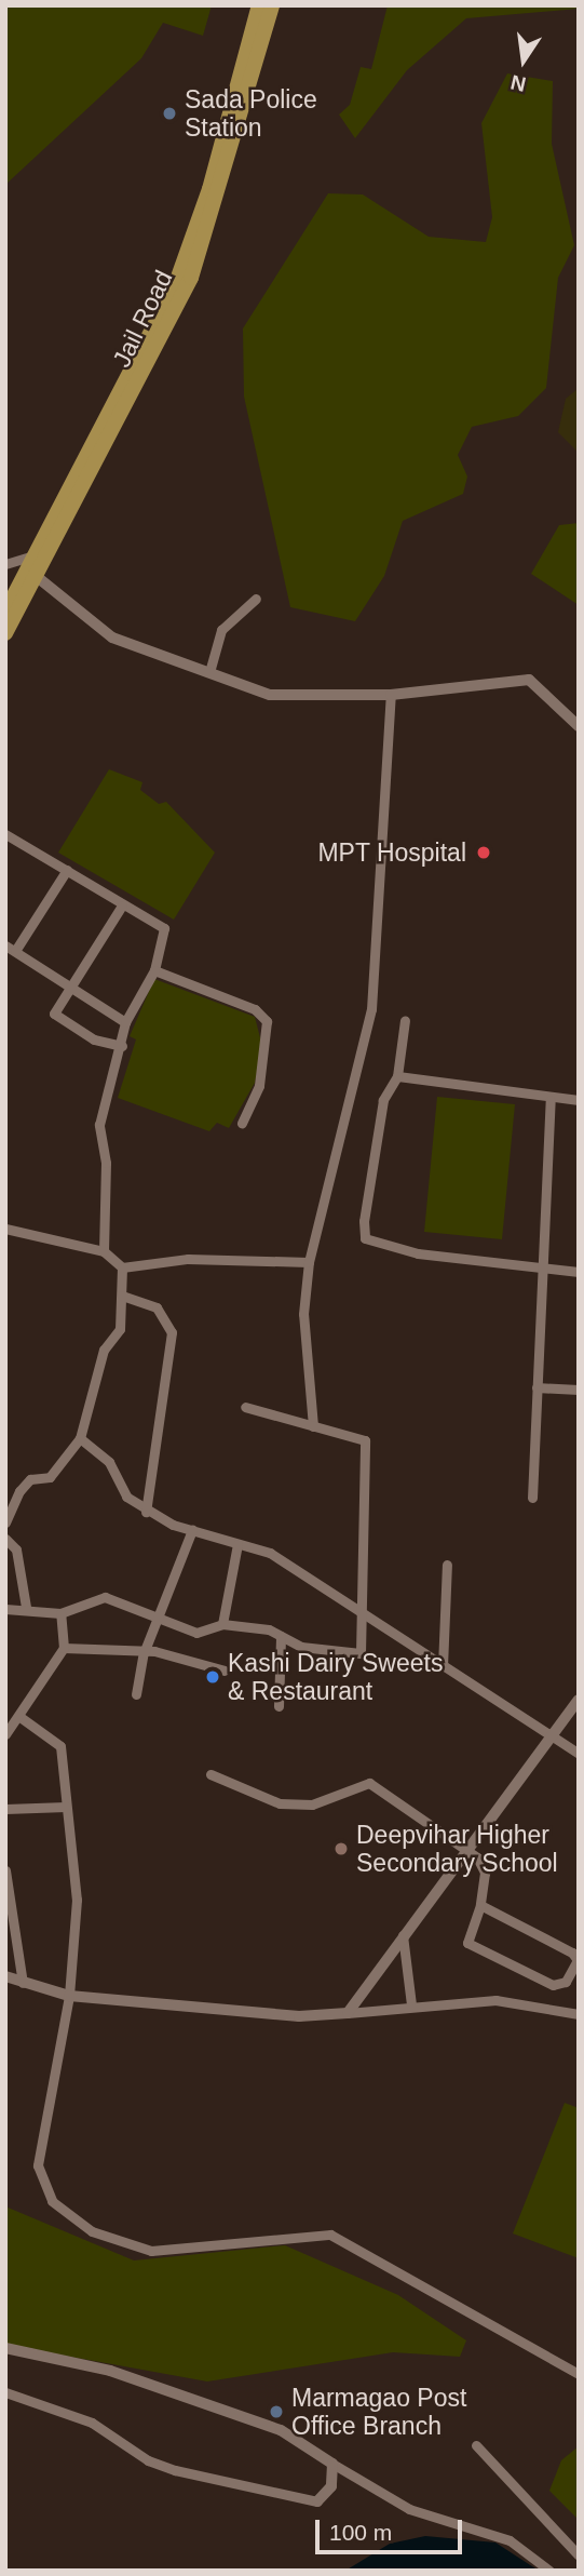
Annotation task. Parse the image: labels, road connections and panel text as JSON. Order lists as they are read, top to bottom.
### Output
{
  "streets": {
    "main road": ["Jail Road"]
  },
  "places": [
    "Sada Police Station",
    "MPT Hospital",
    "Kashi Dairy Sweets & Restaurant",
    "Deepvihar Higher Secondary School",
    "Marmagao Post Office Branch"
  ],
  "scale_bar": "100 m",
  "north": "bottom"
}
